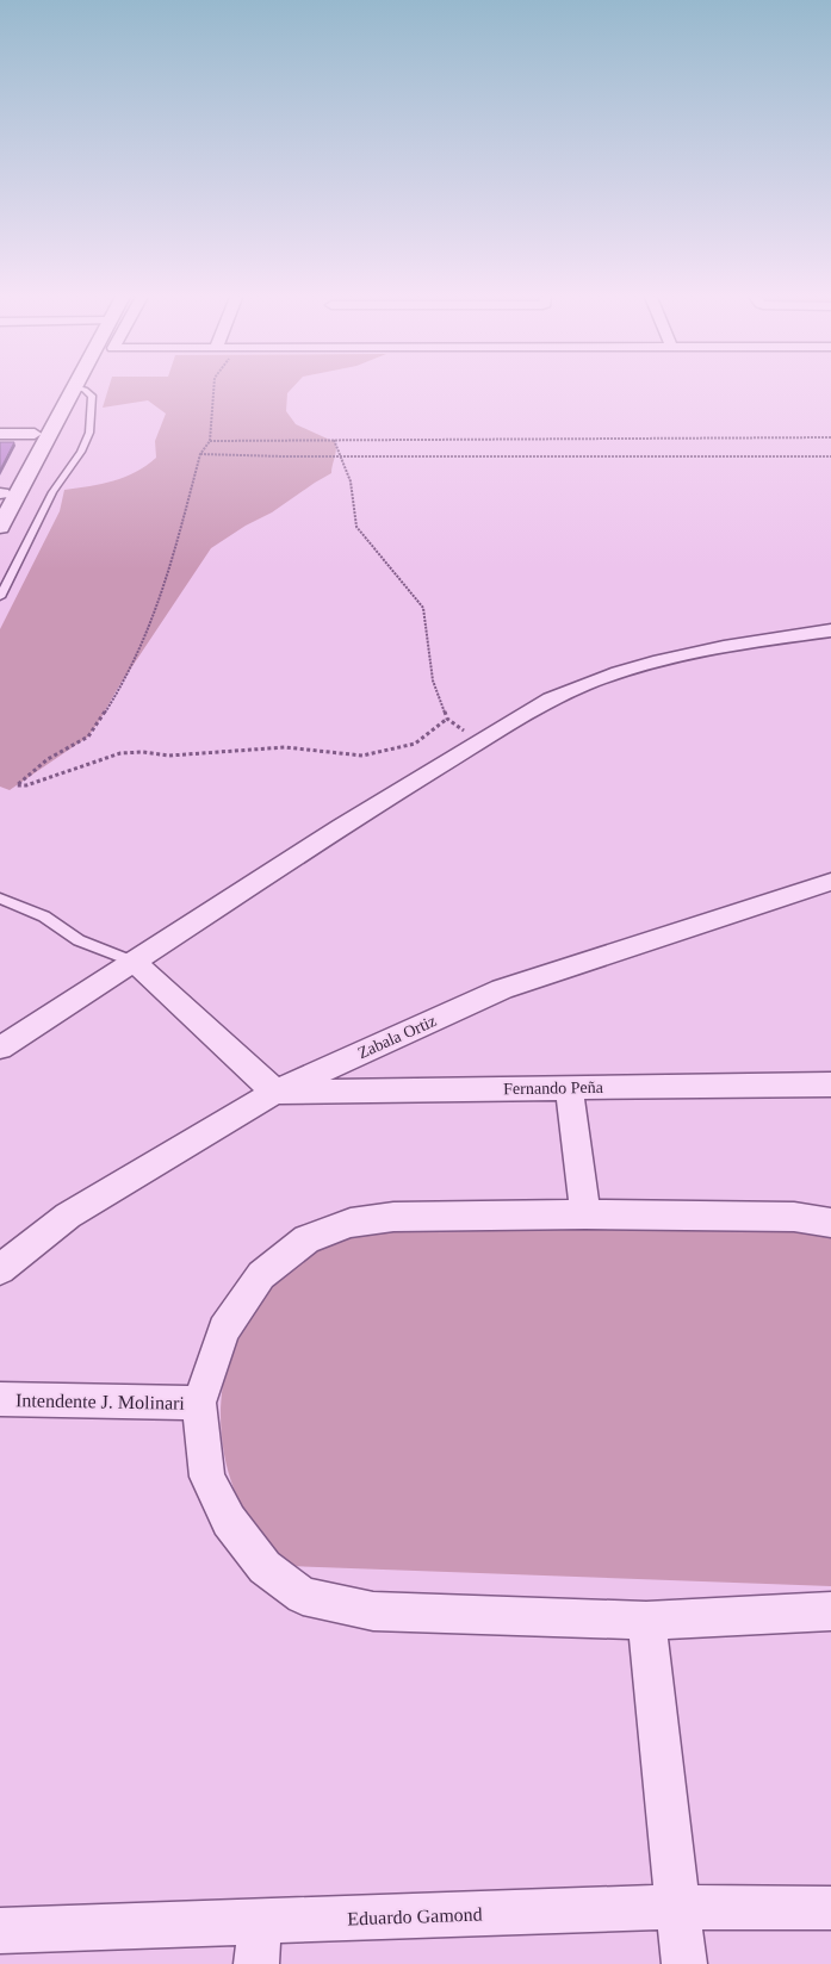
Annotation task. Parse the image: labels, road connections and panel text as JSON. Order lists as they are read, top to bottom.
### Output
{
  "streets": {
    "street": [
      "Zabala Ortiz",
      "Fernando Peña",
      "Intendente J. Molinari",
      "Eduardo Gamond"
    ]
  },
  "crossings": [
    ["Zabala Ortiz", "Fernando Peña"]
  ]
}
